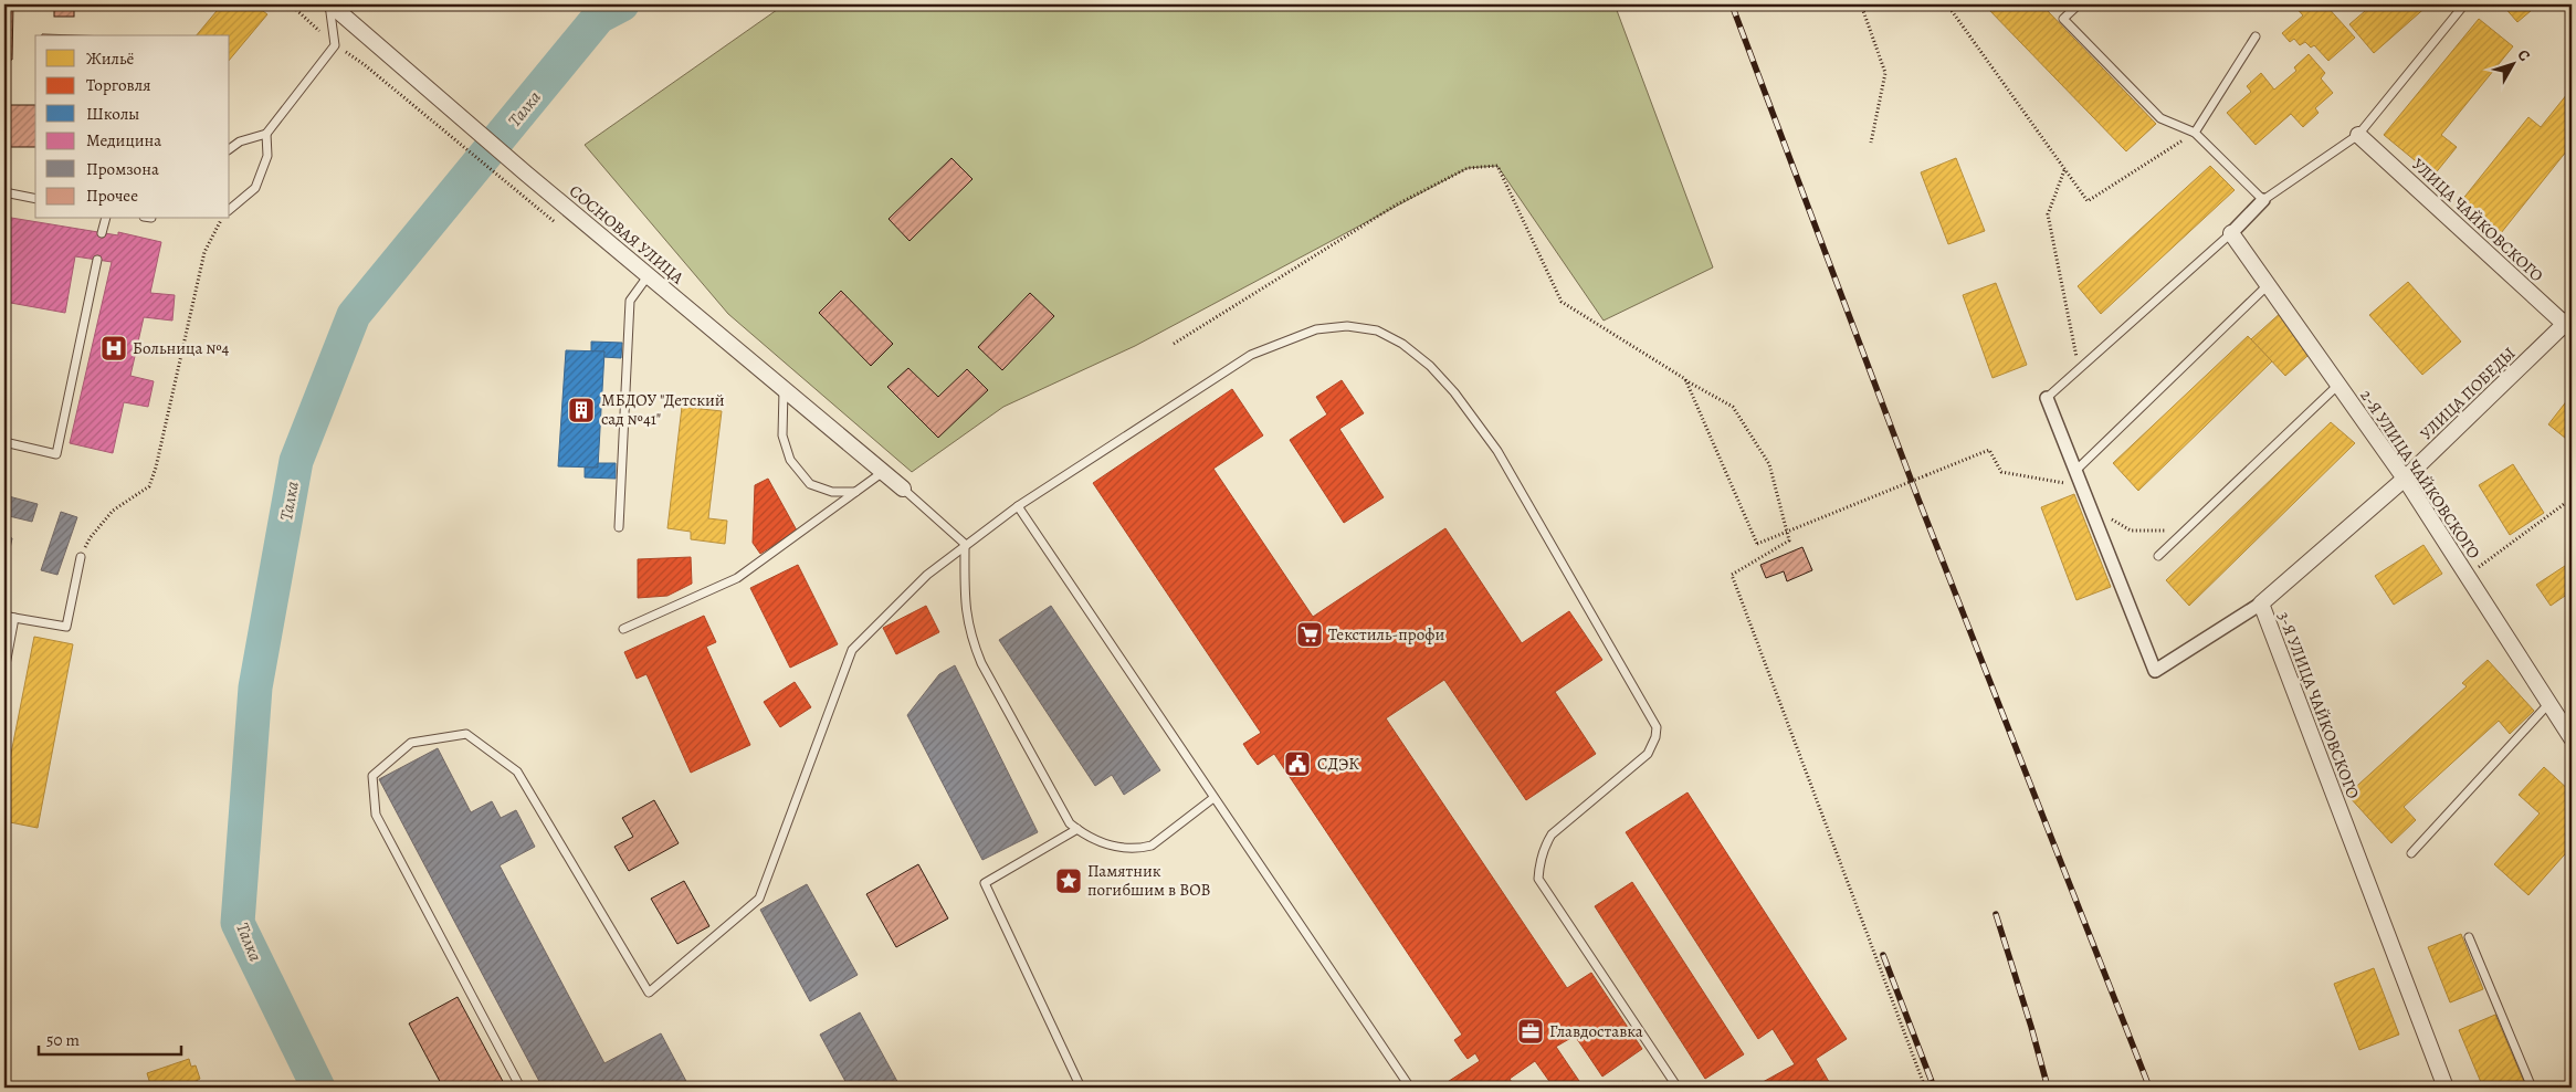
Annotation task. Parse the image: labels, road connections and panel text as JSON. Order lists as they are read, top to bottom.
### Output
{
  "streets": {
    "street": [
      "УЛИЦА ЧАЙКОВСКОГО",
      "СОСНОВАЯ УЛИЦА",
      "УЛИЦА ПОБЕДЫ",
      "2-Я УЛИЦА ЧАЙКОВСКОГО",
      "3-Я УЛИЦА ЧАЙКОВСКОГО"
    ]
  },
  "crossings": [
    ["УЛИЦА ЧАЙКОВСКОГО", "УЛИЦА ПОБЕДЫ"],
    ["УЛИЦА ПОБЕДЫ", "2-Я УЛИЦА ЧАЙКОВСКОГО"],
    ["УЛИЦА ПОБЕДЫ", "3-Я УЛИЦА ЧАЙКОВСКОГО"]
  ],
  "water": ["Талка"],
  "places": {
    "hospital": ["Больница №4"],
    "building": ["МБДОУ \"Детский сад №41\""],
    "supermarket": ["Текстиль-профи"],
    "public building": ["СДЭК"],
    "place": ["Памятник погибшим в ВОВ"],
    "office": ["Главдоставка"]
  },
  "legend": [
    "Жильё",
    "Торговля",
    "Школы",
    "Медицина",
    "Промзона",
    "Прочее"
  ],
  "scale_bar": "50 m",
  "north": "top right"
}
